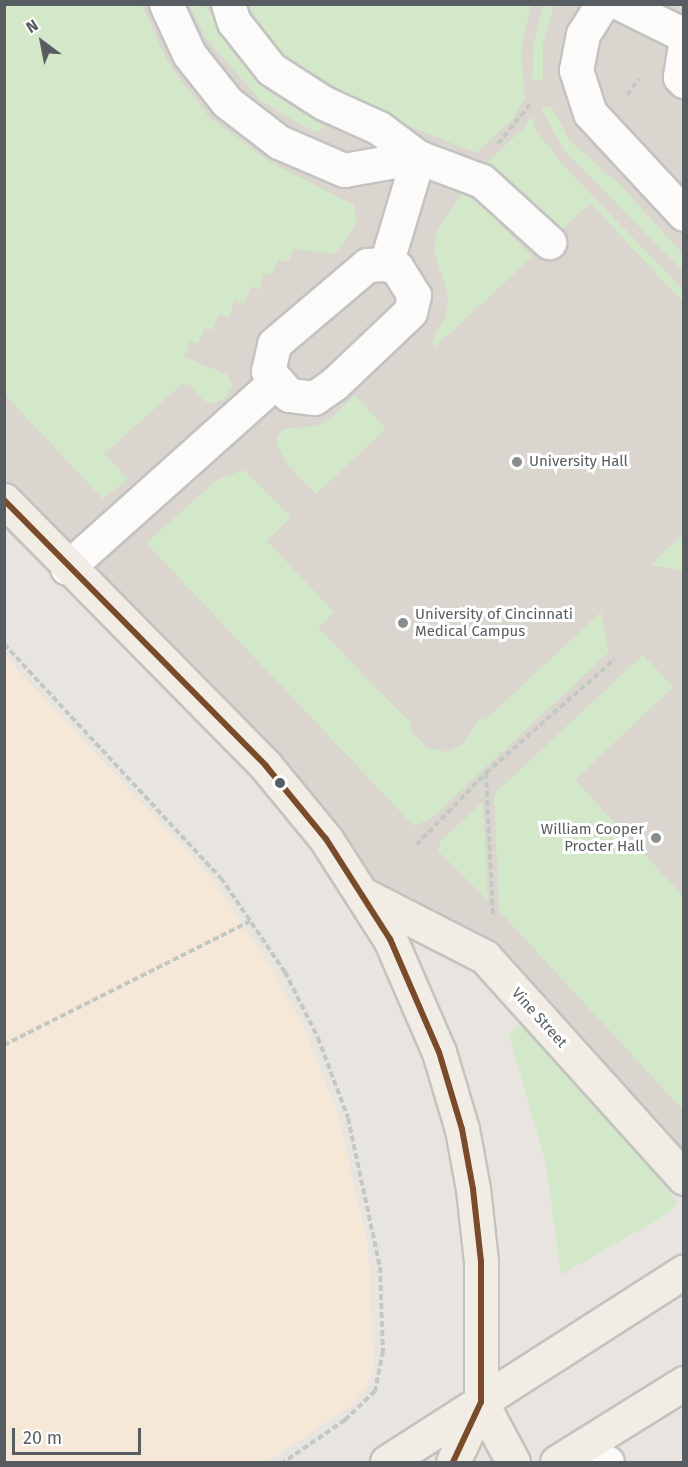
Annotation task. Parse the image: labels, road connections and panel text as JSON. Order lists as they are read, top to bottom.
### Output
{
  "streets": {
    "main road": ["Vine Street"]
  },
  "places": ["University Hall", "University of Cincinnati Medical Campus", "William Cooper Procter Hall"],
  "scale_bar": "20 m",
  "north": "top left"
}
